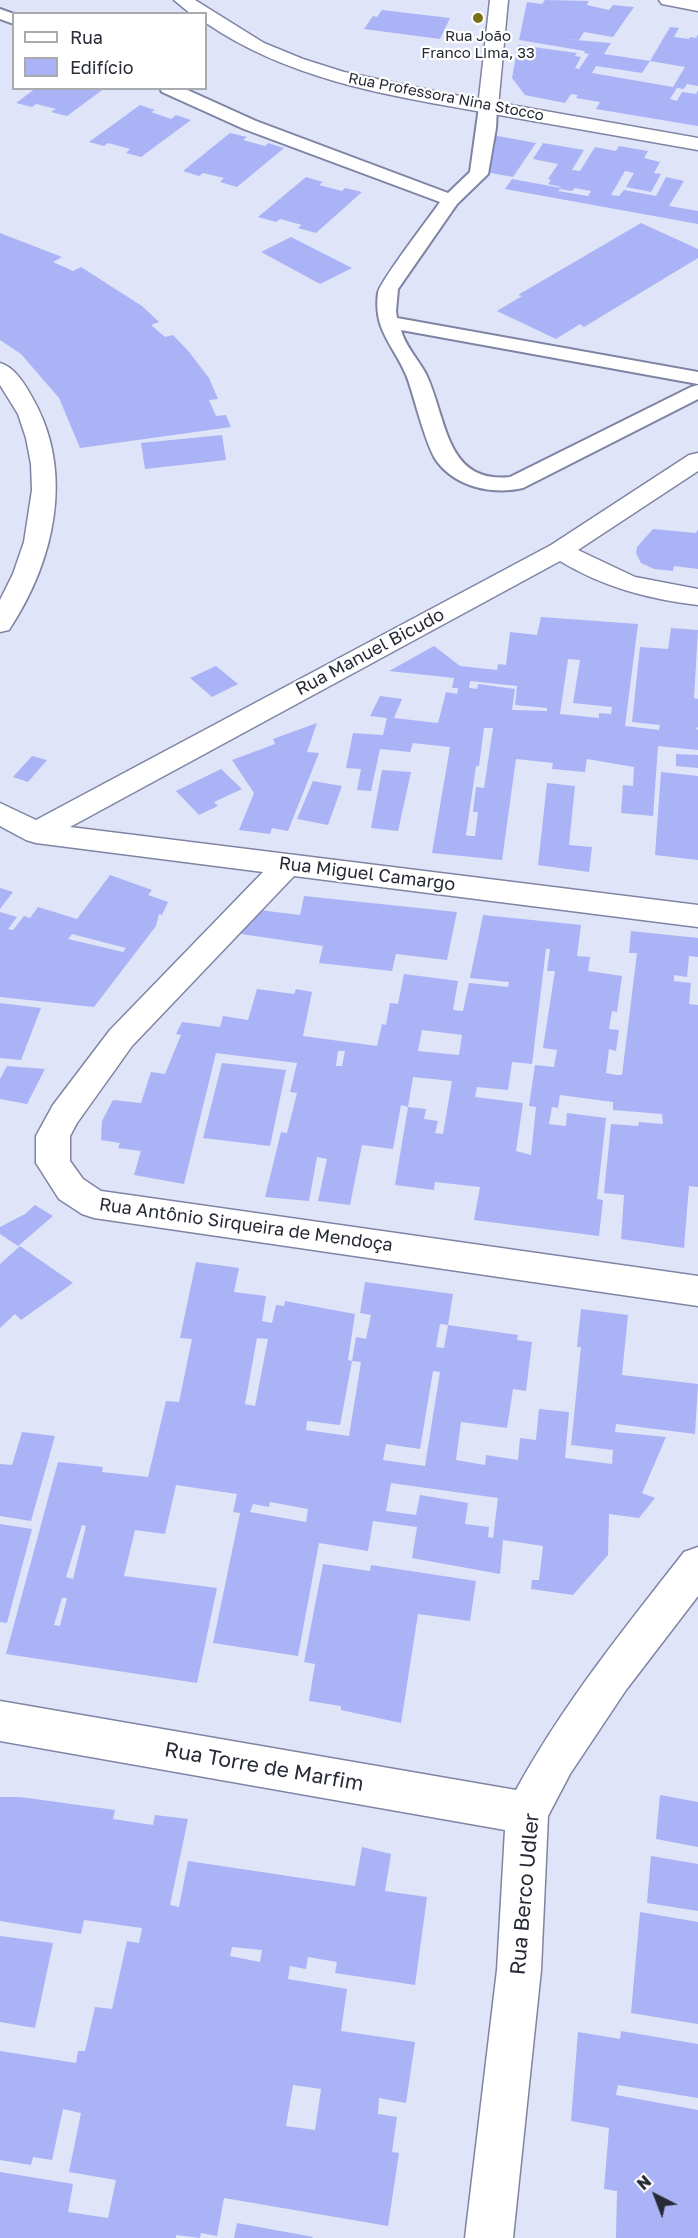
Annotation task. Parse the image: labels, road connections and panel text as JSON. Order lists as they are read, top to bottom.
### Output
{
  "streets": {
    "street": [
      "Rua Professora Nina Stocco",
      "Rua Manuel Bicudo",
      "Rua Miguel Camargo",
      "Rua Antônio Sirqueira de Mendoça",
      "Rua Torre de Marfim",
      "Rua Berco Udler"
    ]
  },
  "crossings": [
    ["Rua Manuel Bicudo", "Rua Miguel Camargo"],
    ["Rua Miguel Camargo", "Rua Antônio Sirqueira de Mendoça"],
    ["Rua Torre de Marfim", "Rua Berco Udler"]
  ],
  "places": ["Rua João Franco Lima, 33"],
  "legend": ["Rua", "Edifício"],
  "north": "top left"
}
